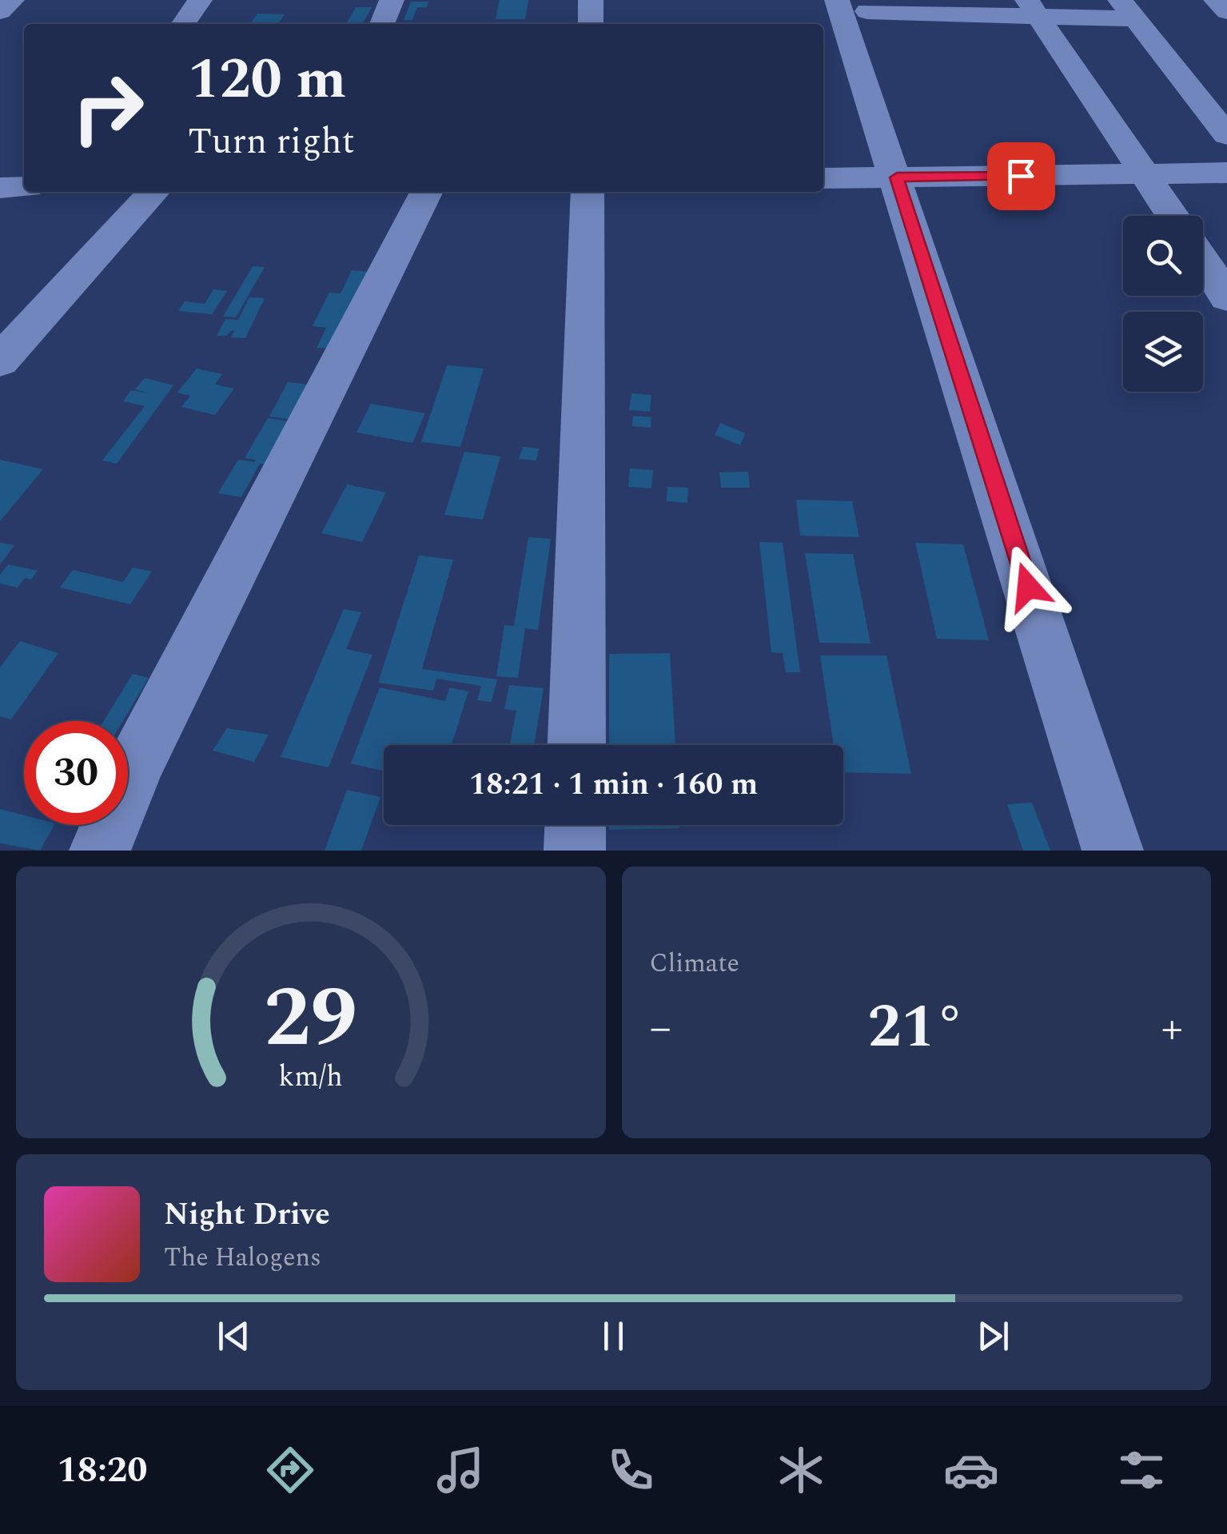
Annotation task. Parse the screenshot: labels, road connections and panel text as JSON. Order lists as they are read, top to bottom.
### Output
{
  "page": {
    "turn": ["120 m", "Turn right"],
    "limit": "30",
    "trip": "18:21 · 1 min · 160 m",
    "tile": "Climate",
    "heat": ["−", "21°", "+"],
    "song": ["Night Drive", "The Halogens"],
    "tabs": "18:20",
    "gauge": ["29", "km/h"]
  }
}
